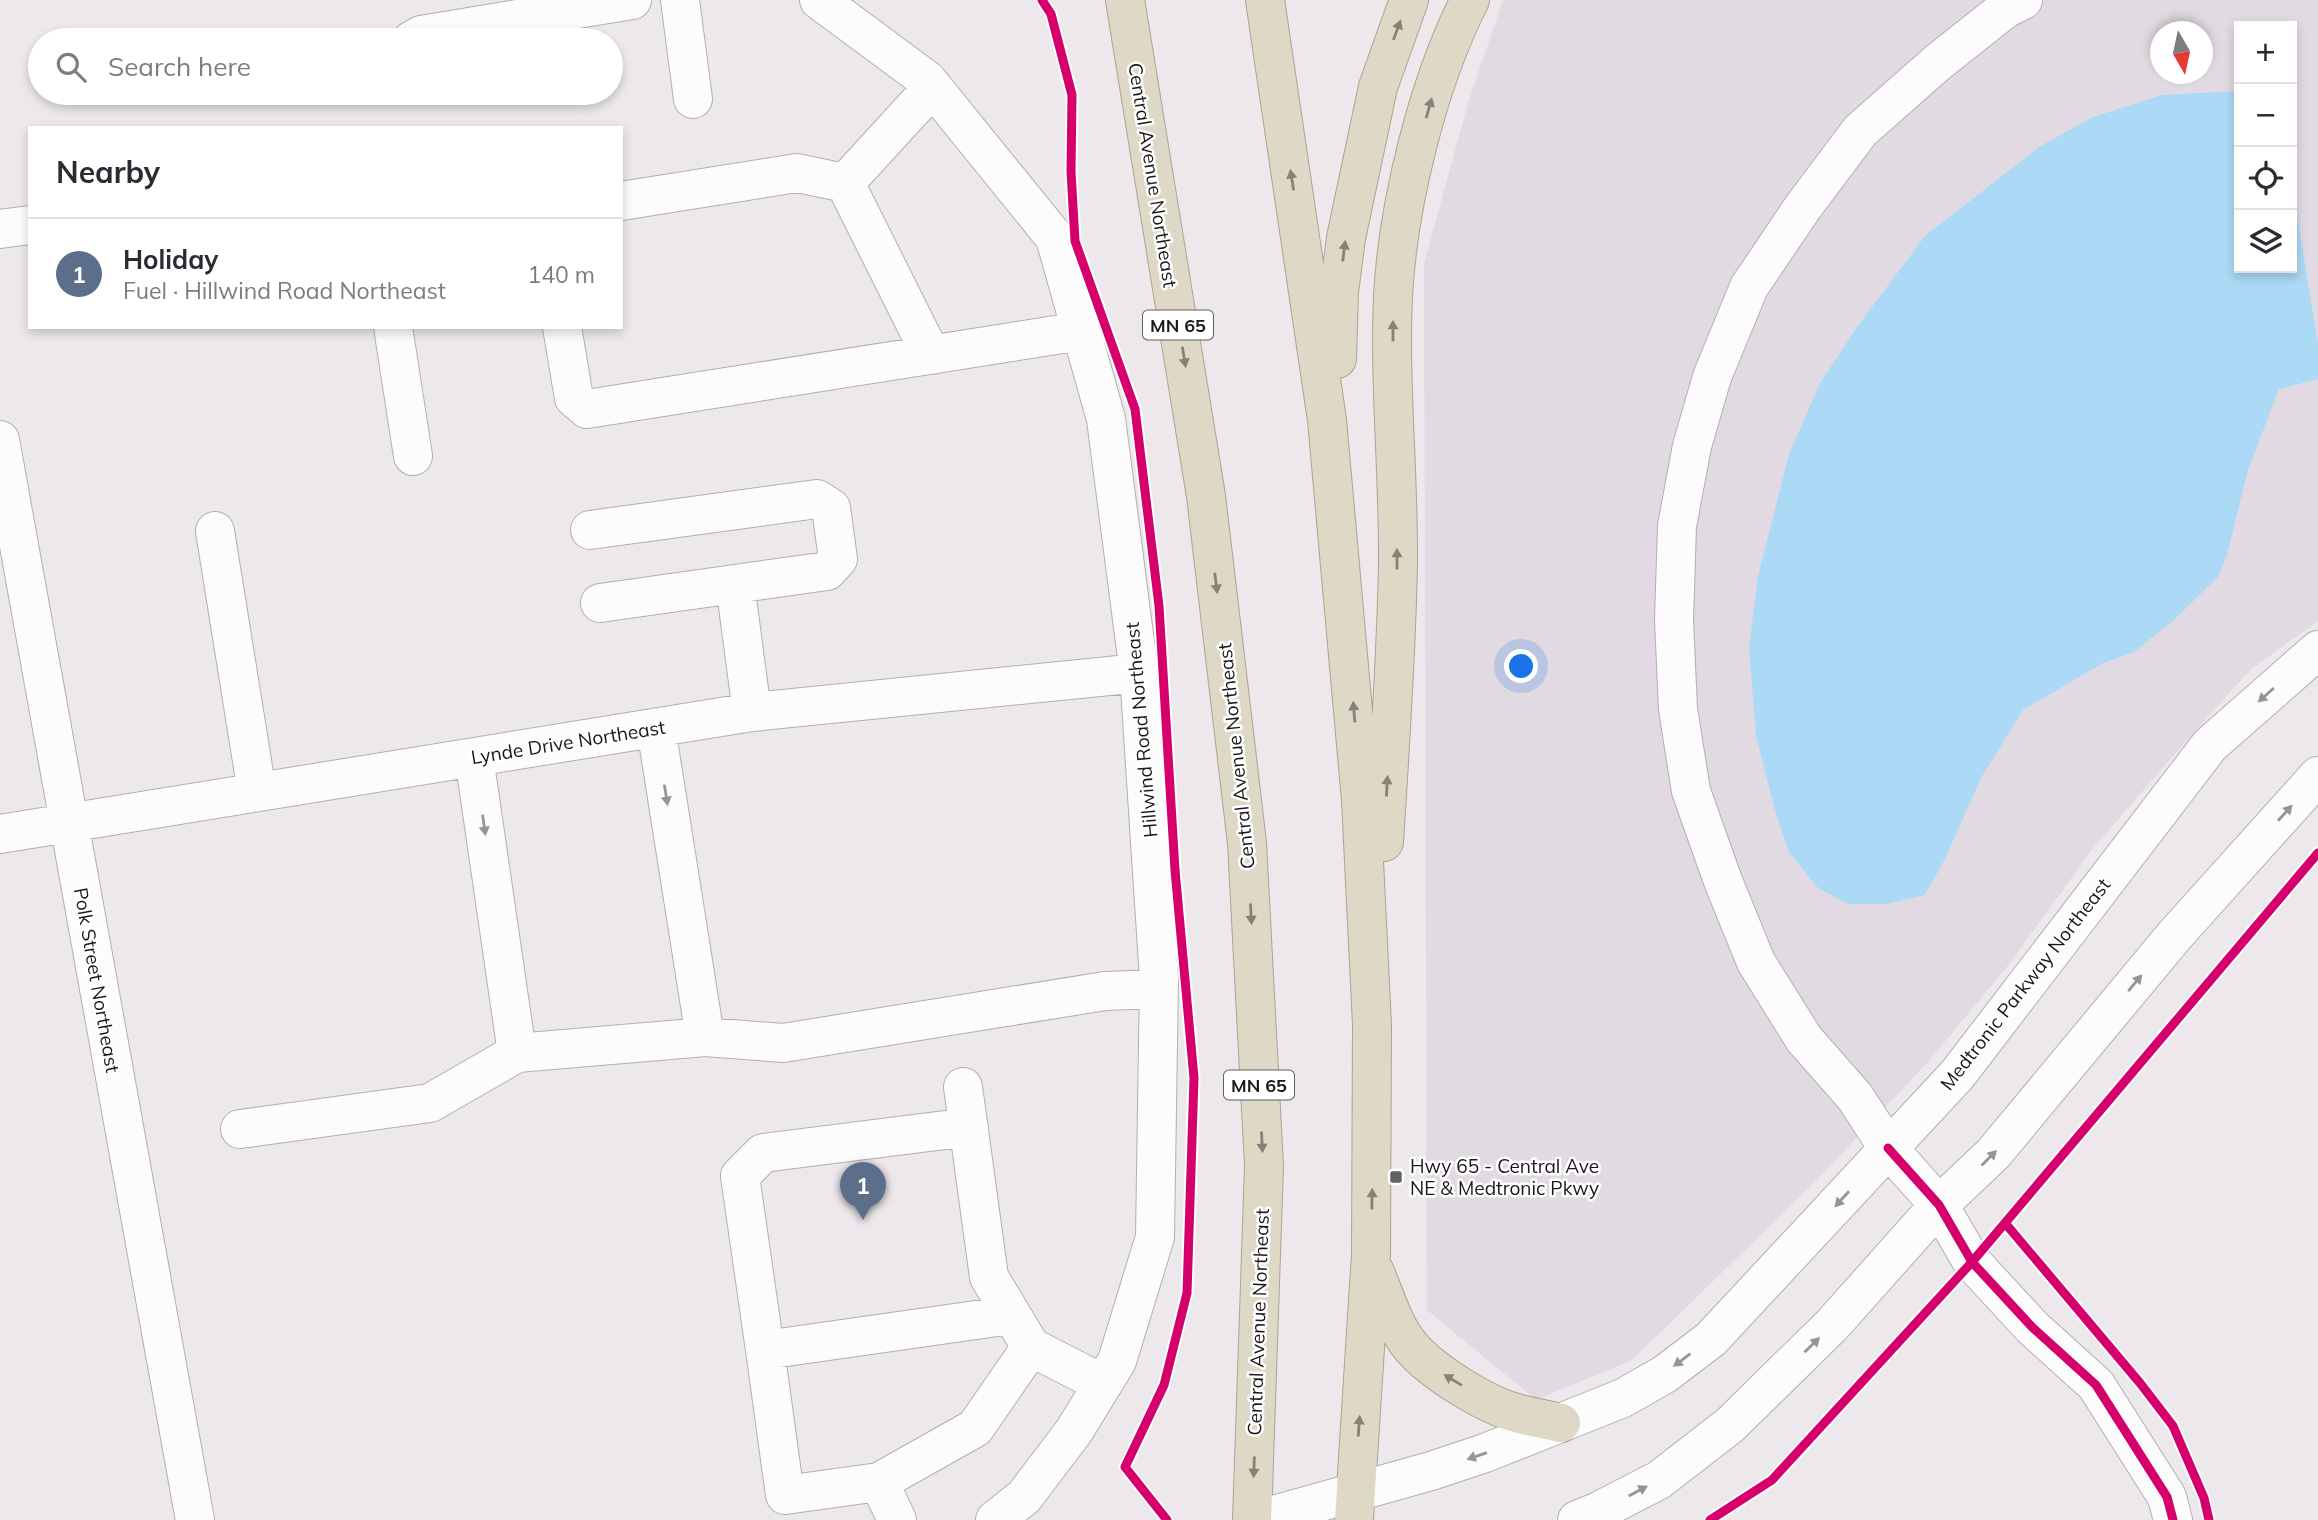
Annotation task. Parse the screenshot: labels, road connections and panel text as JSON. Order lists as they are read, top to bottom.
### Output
{
  "streets": {
    "highway": ["Central Avenue Northeast", "MN 65"],
    "street": [
      "Hillwind Road Northeast",
      "Lynde Drive Northeast",
      "Polk Street Northeast",
      "Medtronic Parkway Northeast"
    ]
  },
  "crossings": [
    ["Central Avenue Northeast", "Medtronic Parkway Northeast"],
    ["Hillwind Road Northeast", "Lynde Drive Northeast"],
    ["Lynde Drive Northeast", "Polk Street Northeast"]
  ],
  "places": {
    "transit": ["Hwy 65 - Central Ave NE & Medtronic Pkwy"]
  },
  "north": "bottom",
  "page": {
    "map_buttons": ["+", "−"],
    "search": "Search here",
    "heading": "Nearby",
    "list": [
      {
        "mark": "1",
        "name": "Holiday",
        "note": "Fuel · Hillwind Road Northeast",
        "value": "140 m"
      }
    ],
    "pins": "1"
  }
}
